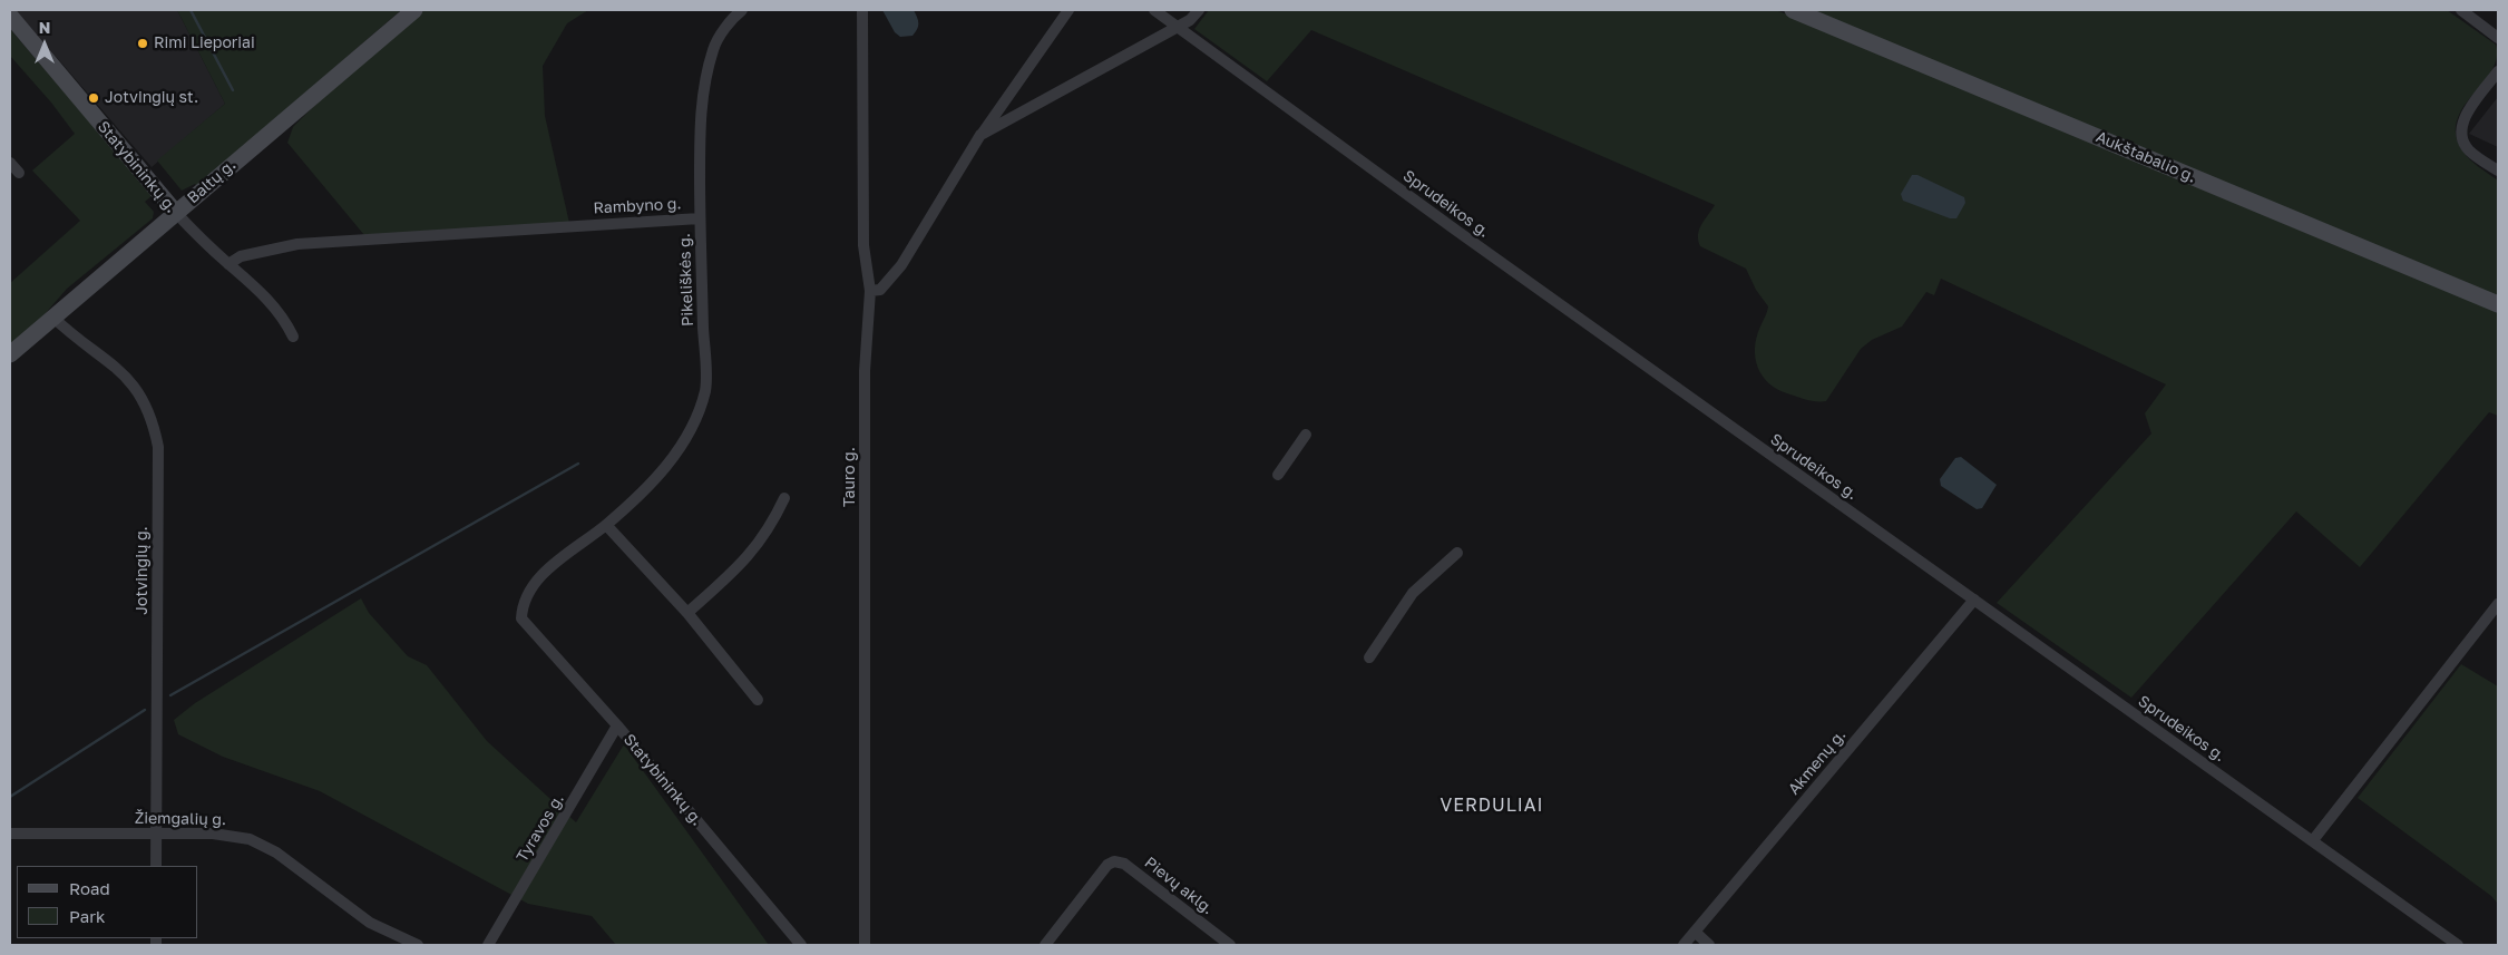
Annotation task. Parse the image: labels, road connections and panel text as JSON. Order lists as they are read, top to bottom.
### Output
{
  "streets": {
    "main road": ["Aukštabalio g.", "Statybininkų g.", "Baltų g."],
    "street": [
      "Sprudeikos g.",
      "Rambyno g.",
      "Pikeliškės g.",
      "Tauro g.",
      "Jotvingių g.",
      "Akmenų g.",
      "Žiemgalių g.",
      "Tyravos g.",
      "Pievų aklg."
    ]
  },
  "crossings": [
    ["Statybininkų g.", "Baltų g."],
    ["Statybininkų g.", "Rambyno g."],
    ["Statybininkų g.", "Pikeliškės g."],
    ["Statybininkų g.", "Tyravos g."],
    ["Baltų g.", "Jotvingių g."],
    ["Sprudeikos g.", "Akmenų g."],
    ["Rambyno g.", "Pikeliškės g."],
    ["Jotvingių g.", "Žiemgalių g."]
  ],
  "districts": ["VERDULIAI"],
  "places": ["Rimi Lieporiai", "Jotvingių st."],
  "legend": ["Road", "Park"],
  "north": "top"
}
